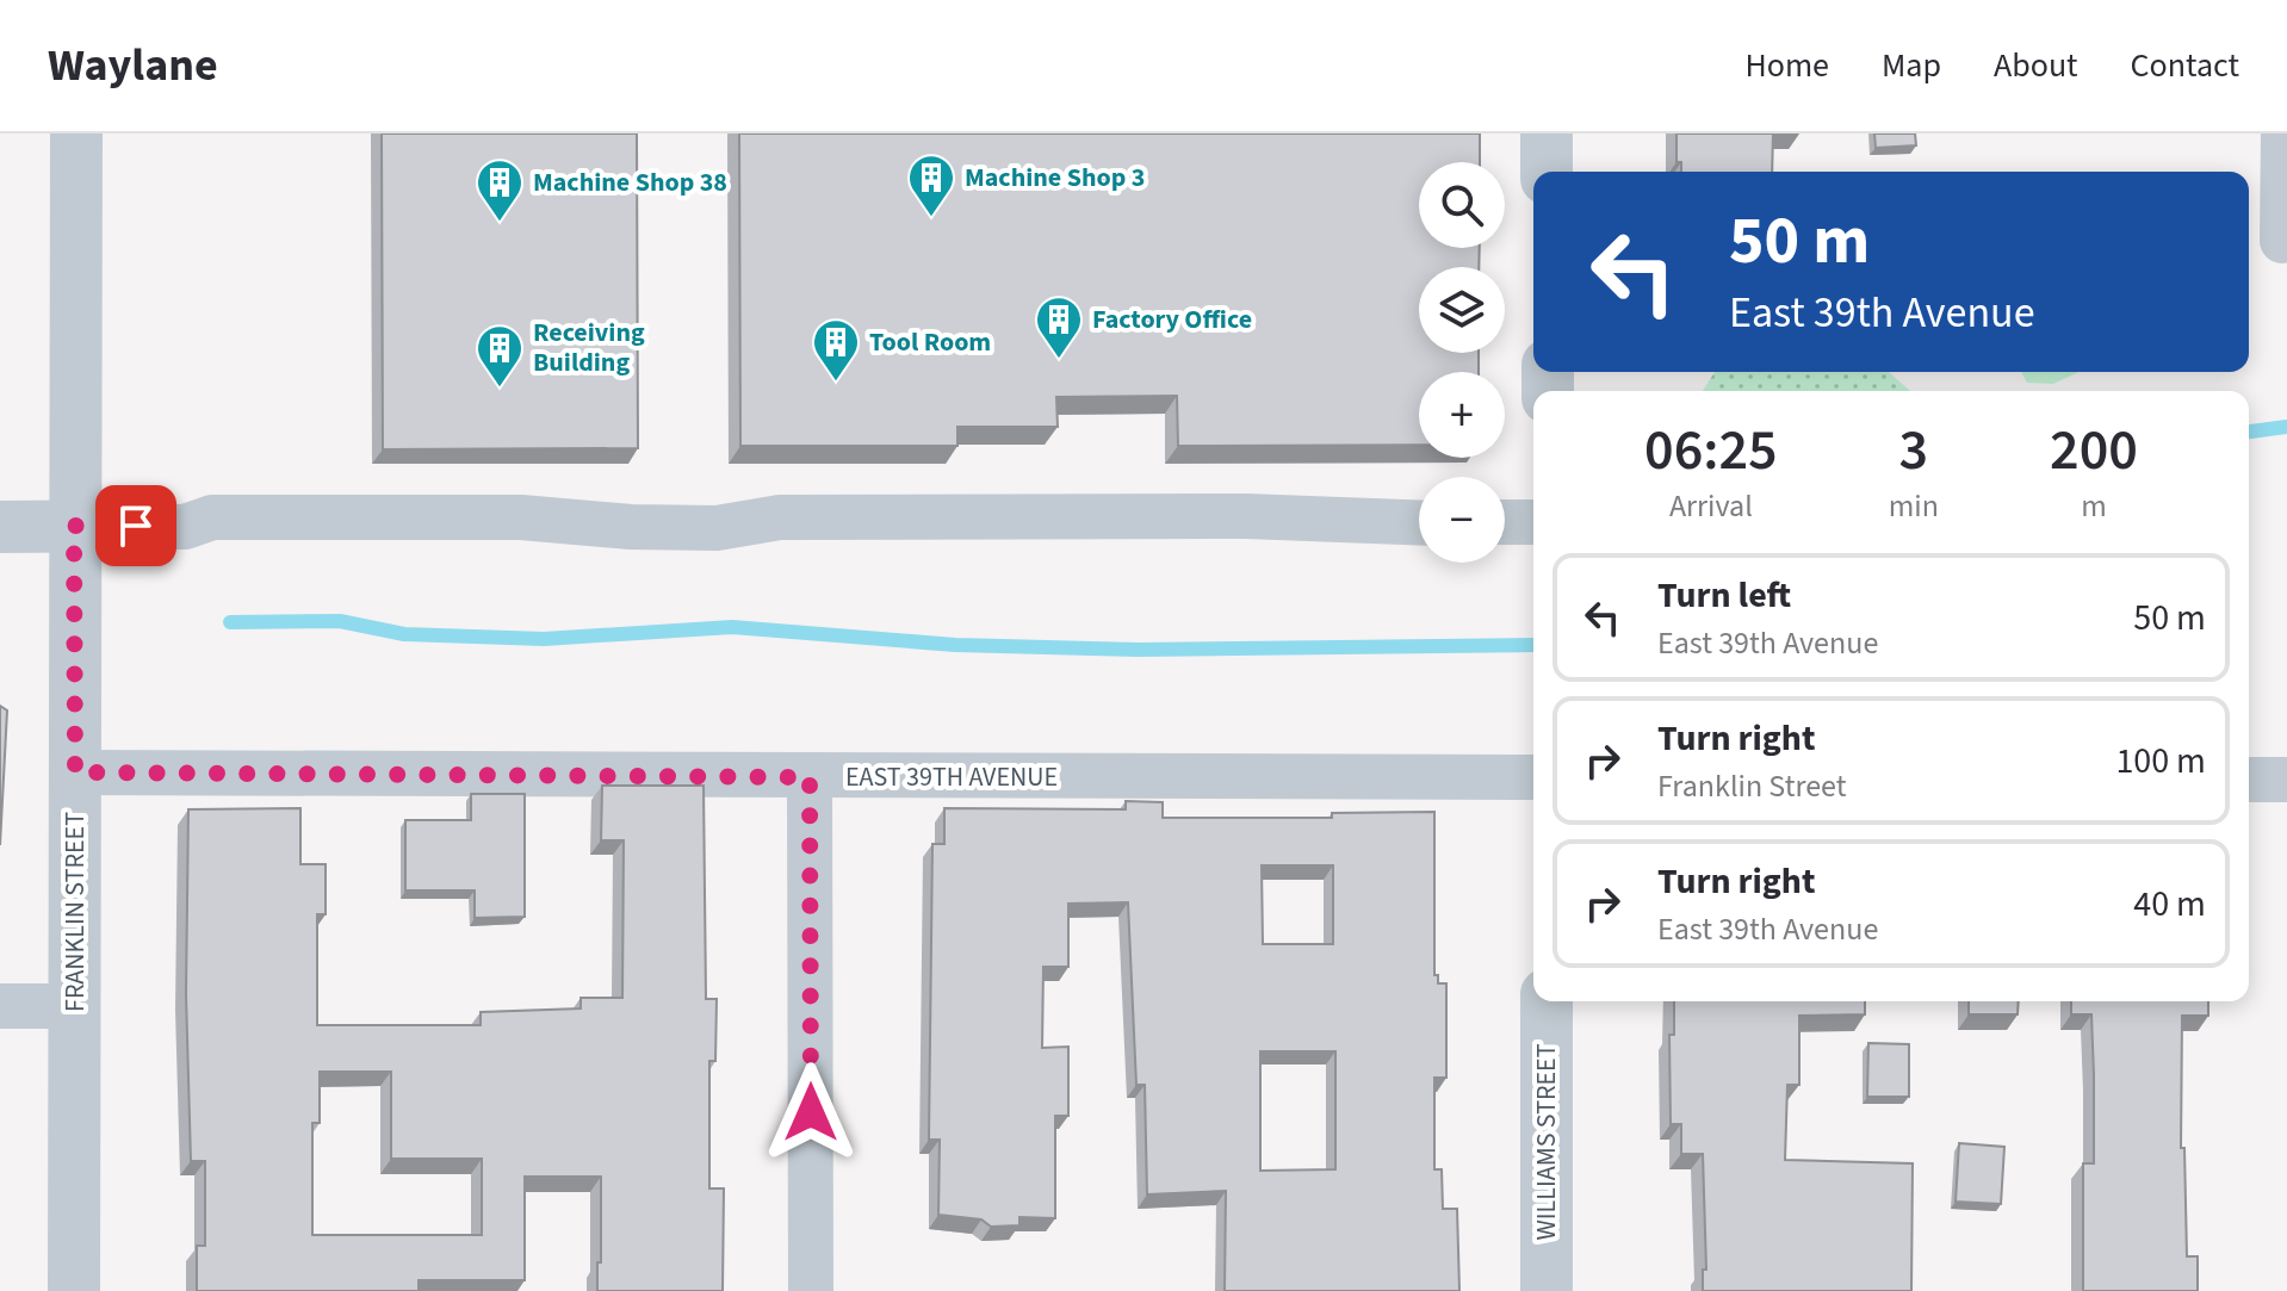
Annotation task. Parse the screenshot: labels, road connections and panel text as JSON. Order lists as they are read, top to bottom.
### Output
{
  "streets": {
    "street": ["EAST 39TH AVENUE", "FRANKLIN STREET", "WILLIAMS STREET"]
  },
  "crossings": [
    ["EAST 39TH AVENUE", "FRANKLIN STREET"]
  ],
  "places": {
    "building": [
      "Machine Shop 3",
      "Machine Shop 38",
      "Factory Office",
      "Tool Room",
      "Receiving Building"
    ]
  },
  "page": {
    "header": "Waylane",
    "nav": [
      "Home",
      "Map",
      "About",
      "Contact"
    ],
    "map_buttons": ["+", "−"],
    "turn": ["50 m", "East 39th Avenue"],
    "eta": [
      "06:25",
      "Arrival",
      "3",
      "min",
      "200",
      "m"
    ],
    "list": [
      {
        "name": "Turn left",
        "note": "East 39th Avenue",
        "value": "50 m"
      },
      {
        "name": "Turn right",
        "note": "Franklin Street",
        "value": "100 m"
      },
      {
        "name": "Turn right",
        "note": "East 39th Avenue",
        "value": "40 m"
      }
    ]
  }
}
